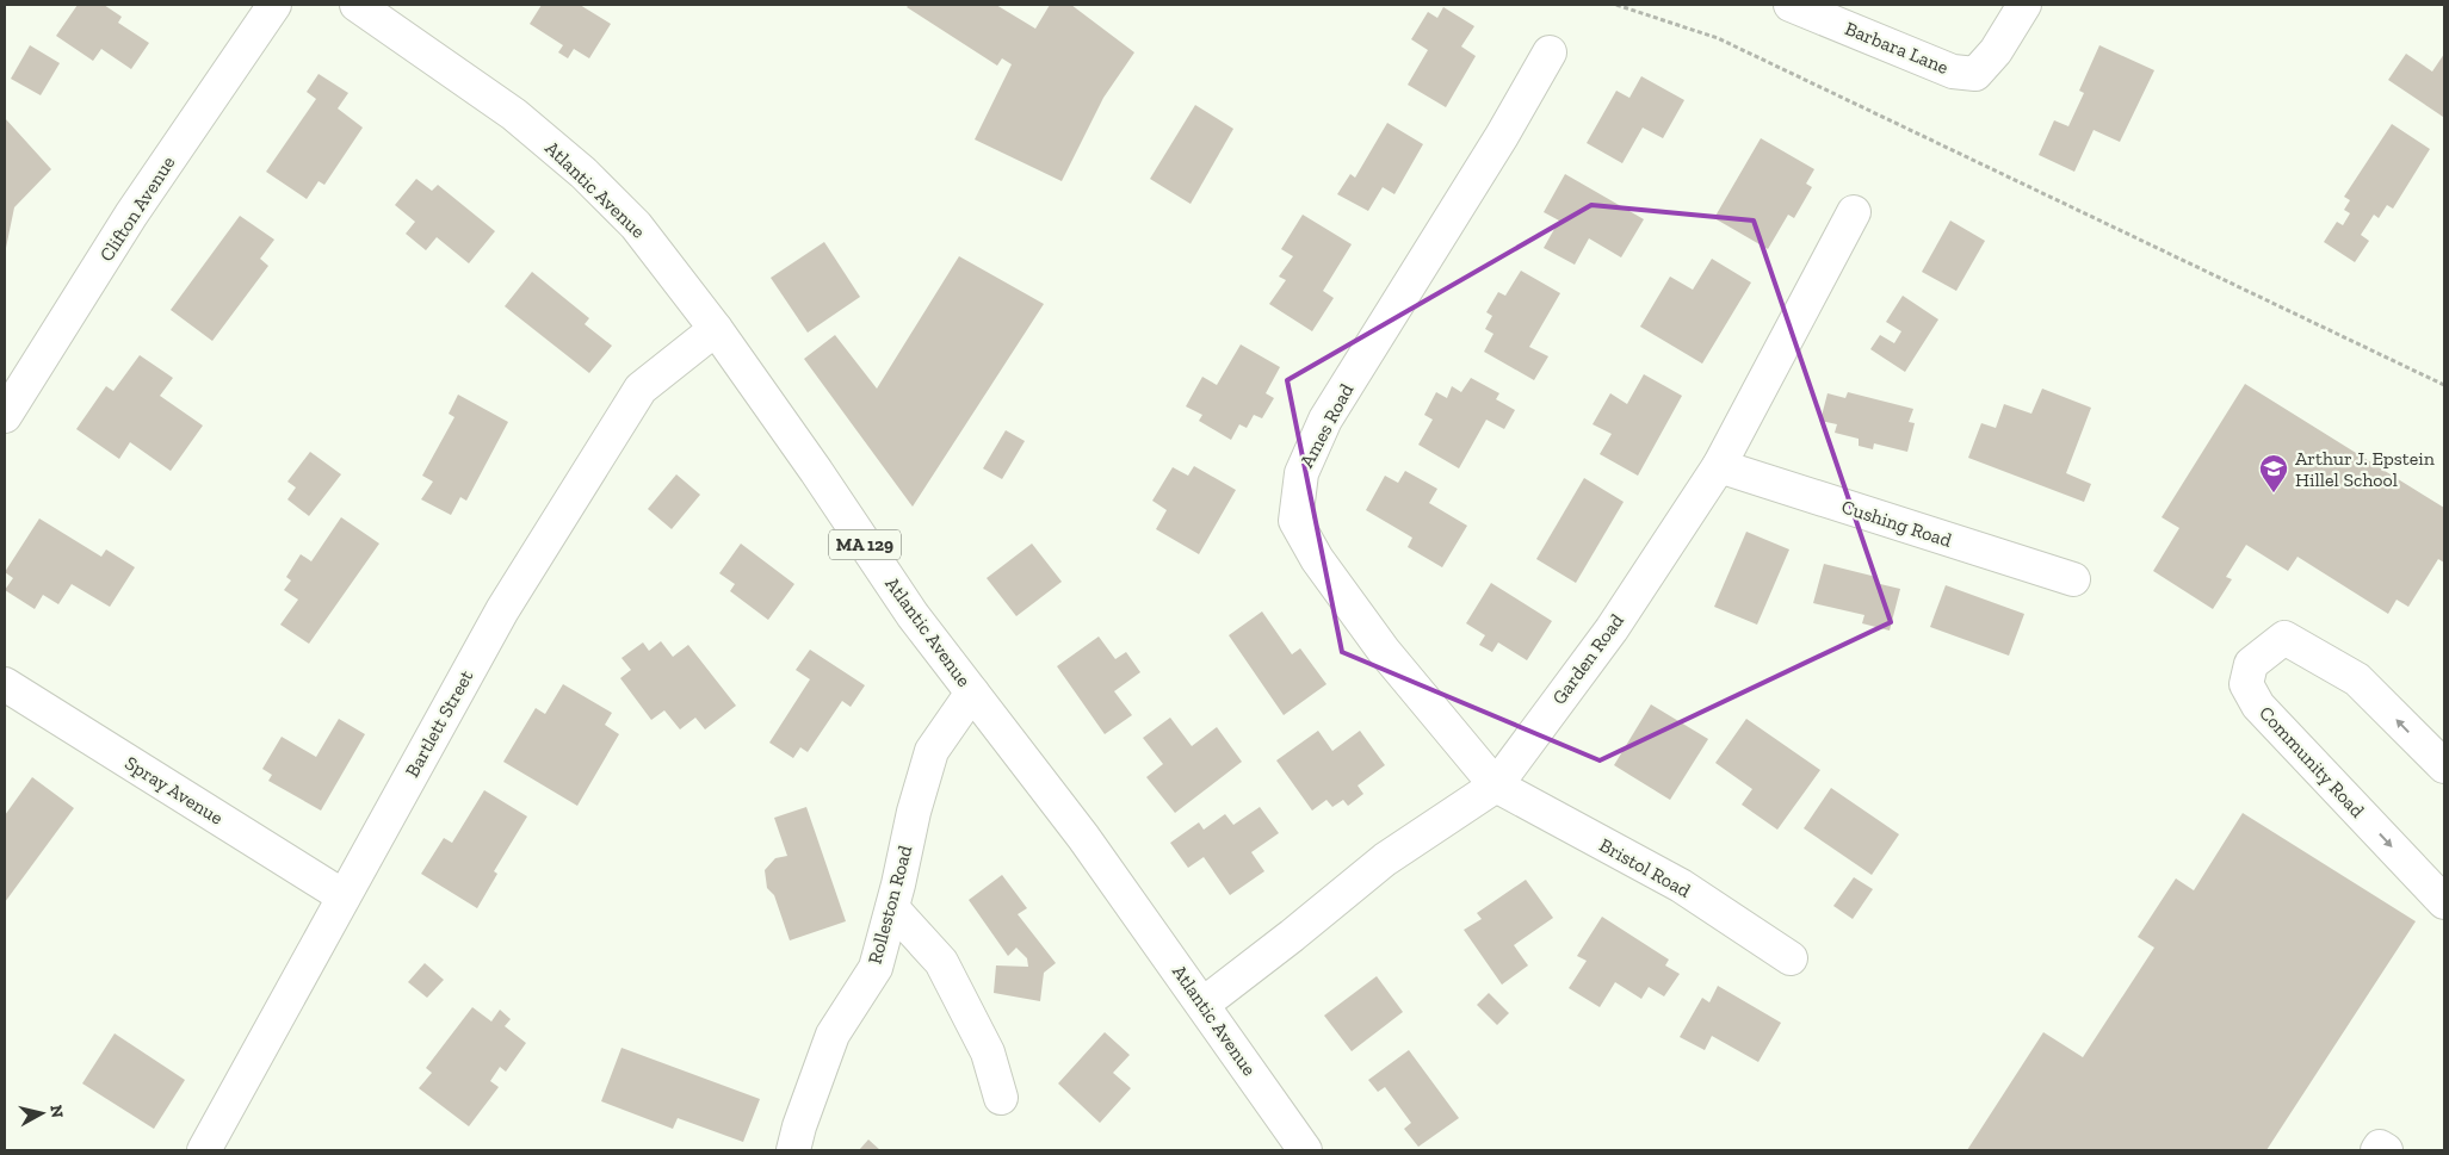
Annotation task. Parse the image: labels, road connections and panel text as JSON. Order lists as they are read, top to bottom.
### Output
{
  "streets": {
    "street": [
      "Barbara Lane",
      "Atlantic Avenue",
      "Clifton Avenue",
      "Ames Road",
      "Cushing Road",
      "MA 129",
      "Garden Road",
      "Bartlett Street",
      "Community Road",
      "Spray Avenue",
      "Bristol Road",
      "Rolleston Road"
    ]
  },
  "crossings": [
    ["Atlantic Avenue", "Garden Road"],
    ["Atlantic Avenue", "Bartlett Street"],
    ["Atlantic Avenue", "Rolleston Road"],
    ["Ames Road", "Garden Road"],
    ["Ames Road", "Bristol Road"],
    ["Cushing Road", "Garden Road"],
    ["Garden Road", "Bristol Road"],
    ["Bartlett Street", "Spray Avenue"]
  ],
  "places": {
    "school or university": ["Arthur J. Epstein Hillel School"]
  },
  "north": "right"
}
